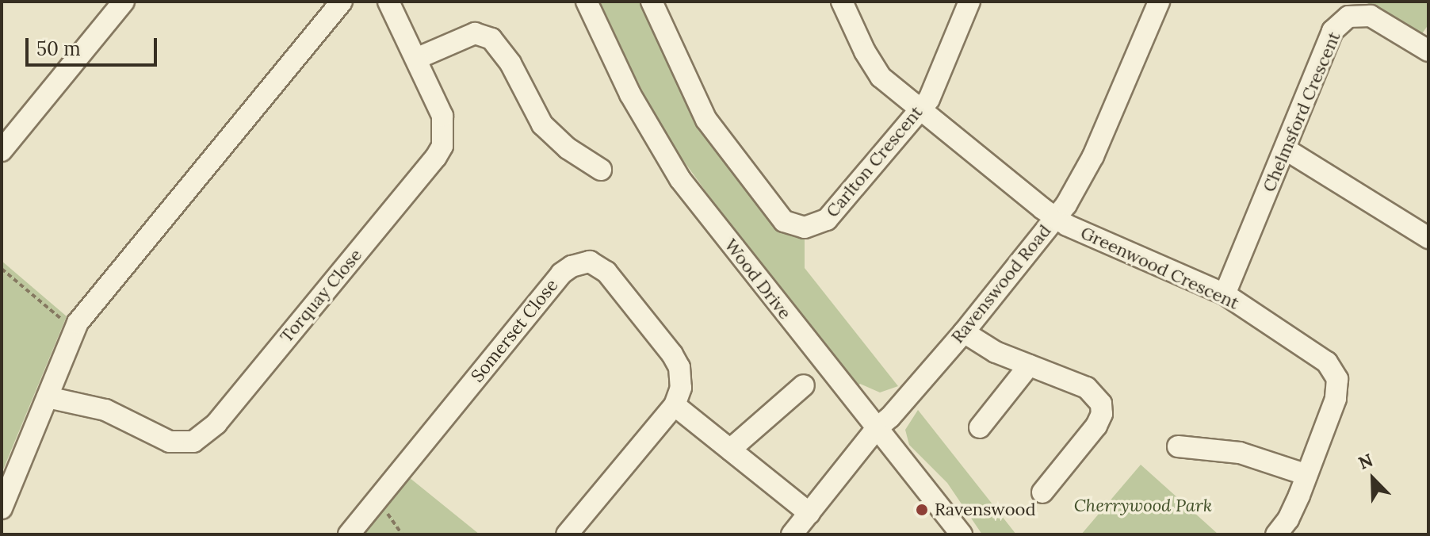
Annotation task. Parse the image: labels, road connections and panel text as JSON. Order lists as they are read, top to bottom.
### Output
{
  "streets": {
    "street": [
      "Chelmsford Crescent",
      "Carlton Crescent",
      "Greenwood Crescent",
      "Wood Drive",
      "Ravenswood Road",
      "Torquay Close",
      "Somerset Close"
    ]
  },
  "crossings": [
    ["Chelmsford Crescent", "Greenwood Crescent"],
    ["Carlton Crescent", "Greenwood Crescent"],
    ["Greenwood Crescent", "Ravenswood Road"],
    ["Wood Drive", "Ravenswood Road"]
  ],
  "parks": ["Cherrywood Park"],
  "places": ["Ravenswood"],
  "scale_bar": "50 m",
  "north": "top left"
}
